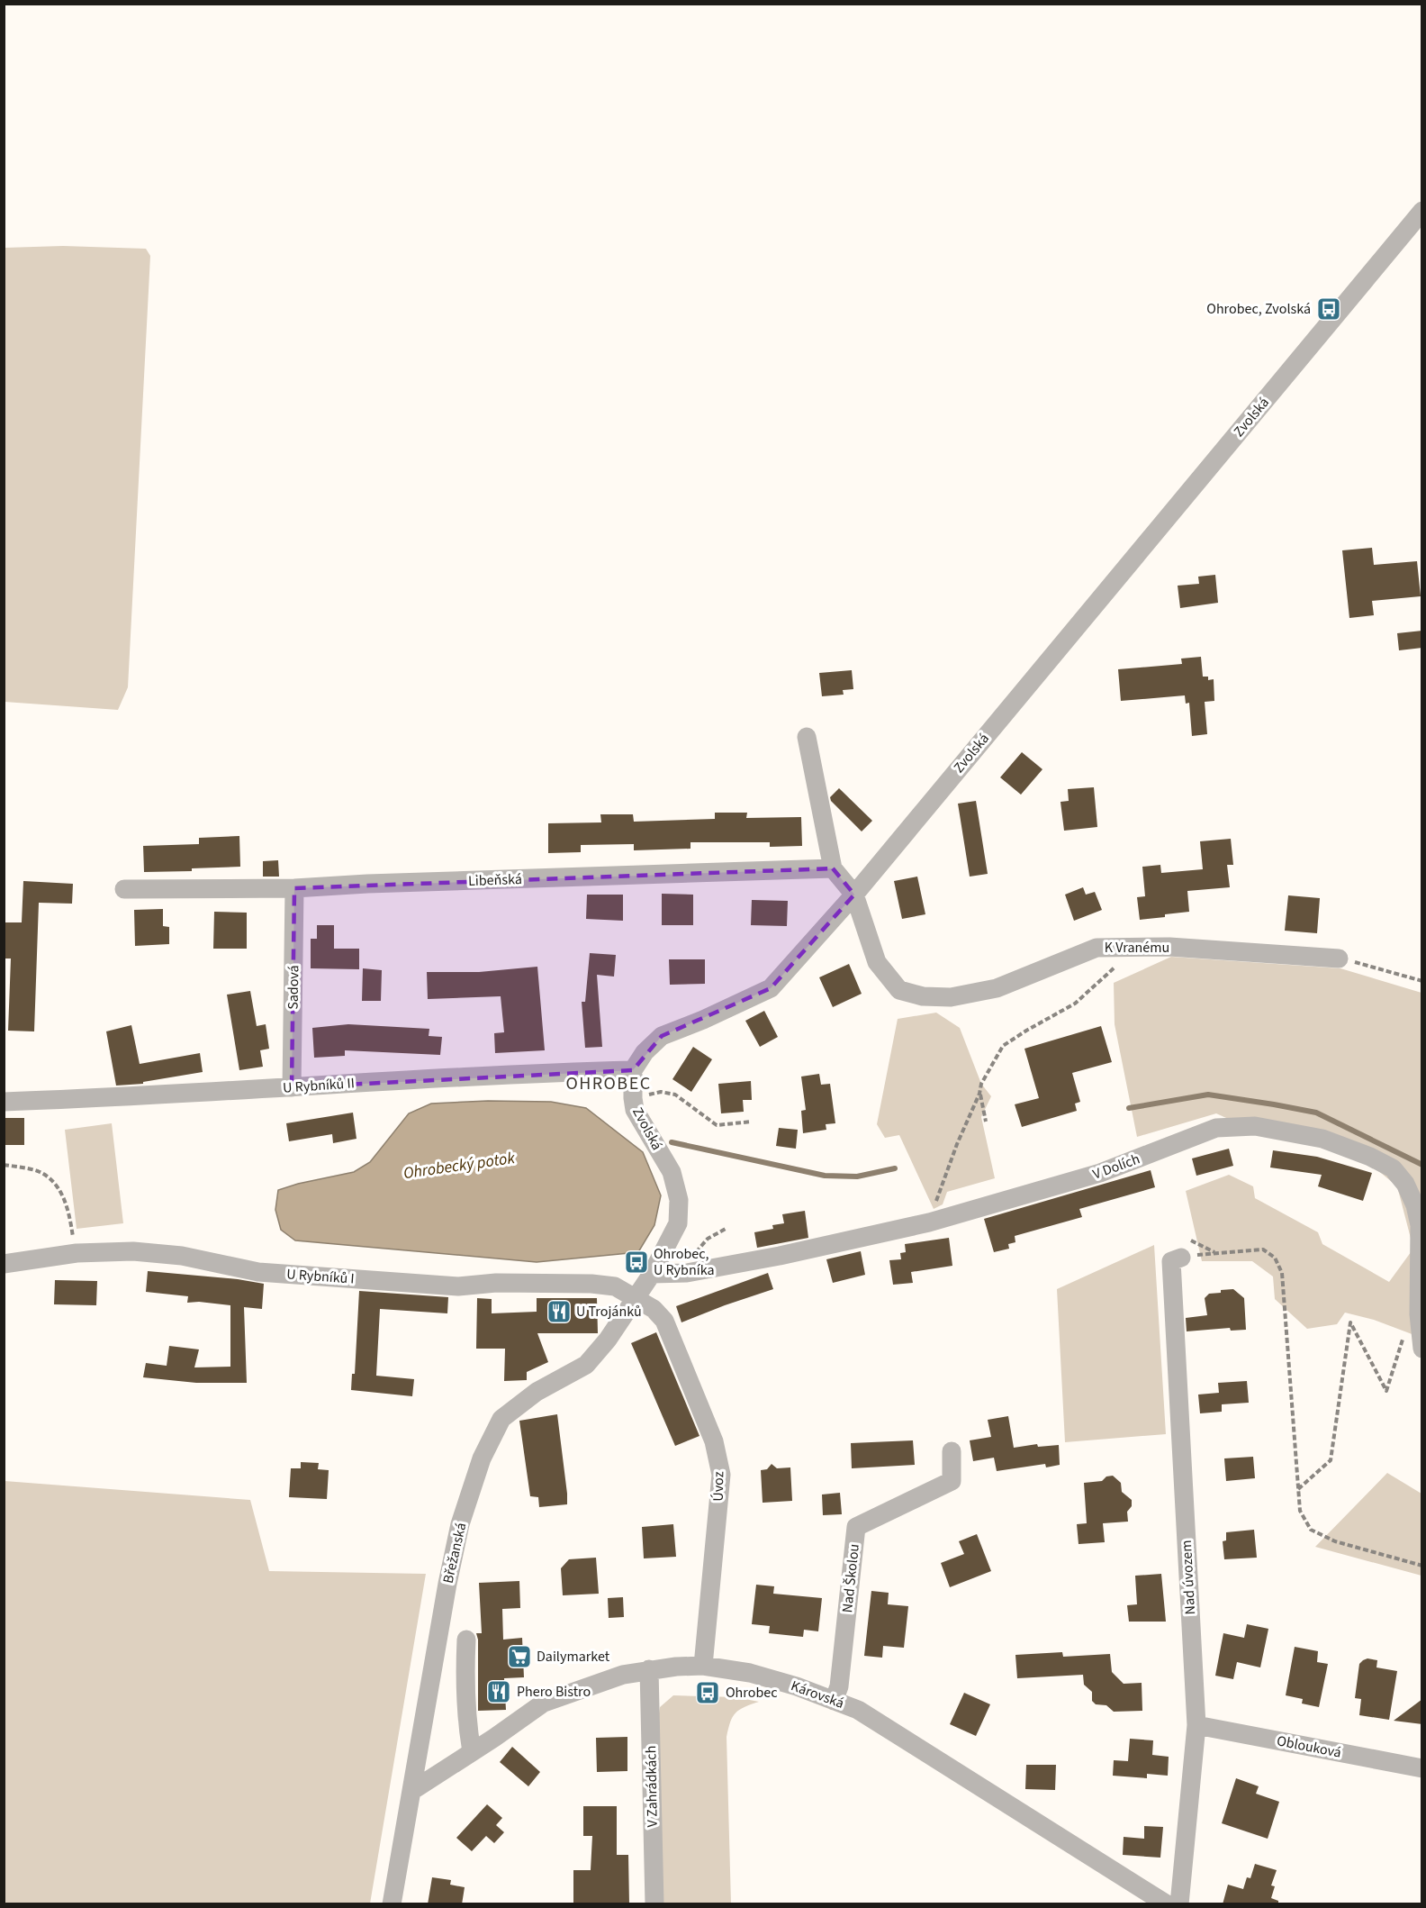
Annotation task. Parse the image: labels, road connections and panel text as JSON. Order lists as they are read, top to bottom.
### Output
{
  "streets": {
    "street": [
      "Zvolská",
      "Libeňská",
      "K Vranému",
      "Sadová",
      "U Rybníků II",
      "V Dolích",
      "U Rybníků I",
      "Úvoz",
      "Břežanská",
      "Nad úvozem",
      "Nad Školou",
      "Károvská",
      "Oblouková",
      "V Zahrádkách"
    ]
  },
  "crossings": [
    ["Zvolská", "K Vranému"],
    ["Zvolská", "U Rybníků II"],
    ["Zvolská", "V Dolích"],
    ["Zvolská", "Břežanská"],
    ["Libeňská", "Sadová"],
    ["Sadová", "U Rybníků II"],
    ["V Dolích", "Břežanská"],
    ["U Rybníků I", "Úvoz"],
    ["U Rybníků I", "Břežanská"],
    ["Úvoz", "Břežanská"],
    ["Úvoz", "Károvská"],
    ["Břežanská", "Károvská"],
    ["Nad úvozem", "Oblouková"],
    ["Nad Školou", "Károvská"],
    ["Károvská", "V Zahrádkách"]
  ],
  "districts": ["OHROBEC"],
  "water": ["Ohrobecký potok"],
  "places": {
    "bus stop": ["Ohrobec, Zvolská", "Ohrobec, U Rybníka", "Ohrobec"],
    "restaurant": ["U Trojánků", "Phero Bistro"],
    "supermarket": ["Dailymarket"]
  }
}
